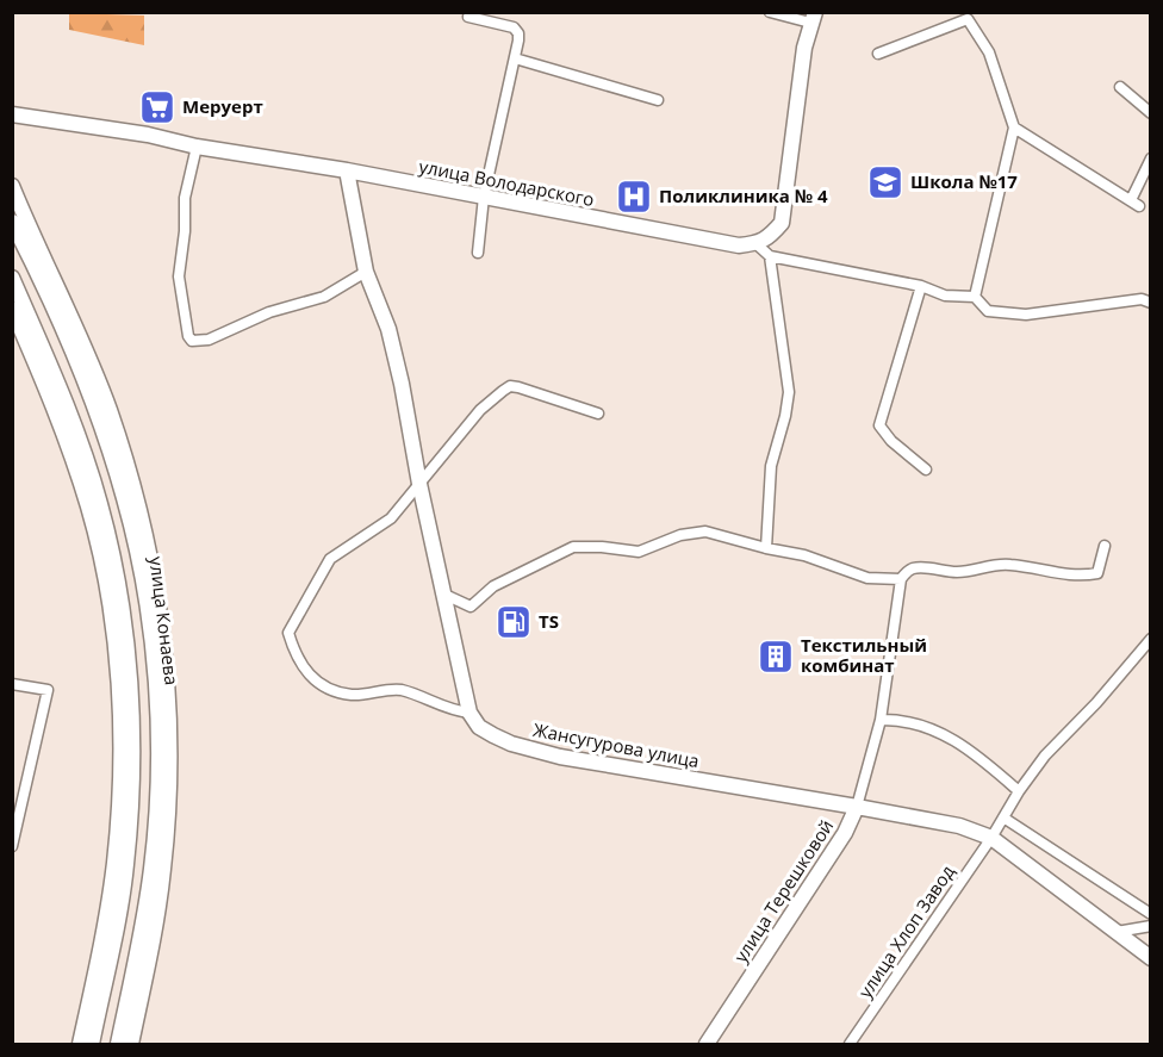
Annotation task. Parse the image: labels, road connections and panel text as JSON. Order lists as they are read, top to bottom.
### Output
{
  "streets": {
    "main road": [
      "улица Володарского",
      "улица Конаева",
      "Жансугурова улица",
      "улица Терешковой"
    ],
    "street": ["улица Хлоп Завод"]
  },
  "crossings": [
    ["Жансугурова улица", "улица Терешковой"],
    ["Жансугурова улица", "улица Хлоп Завод"]
  ],
  "places": {
    "supermarket": ["Меруерт"],
    "school or university": ["Школа №17"],
    "hospital": ["Поликлиника № 4"],
    "fuel station": ["TS"],
    "building": ["Текстильный комбинат"]
  }
}
